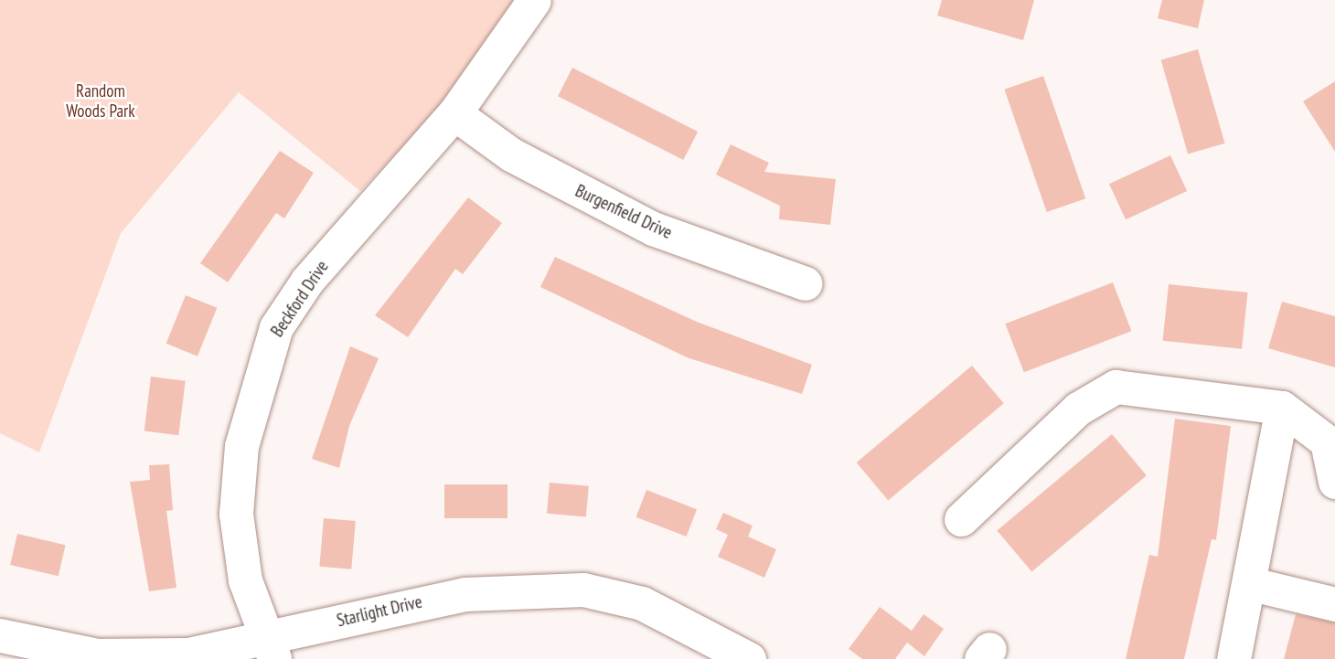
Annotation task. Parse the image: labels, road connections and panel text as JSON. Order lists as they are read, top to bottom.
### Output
{
  "streets": {
    "street": ["Burgenfield Drive", "Beckford Drive", "Starlight Drive"]
  },
  "crossings": [
    ["Burgenfield Drive", "Beckford Drive"],
    ["Beckford Drive", "Starlight Drive"]
  ],
  "parks": ["Random Woods Park"]
}
